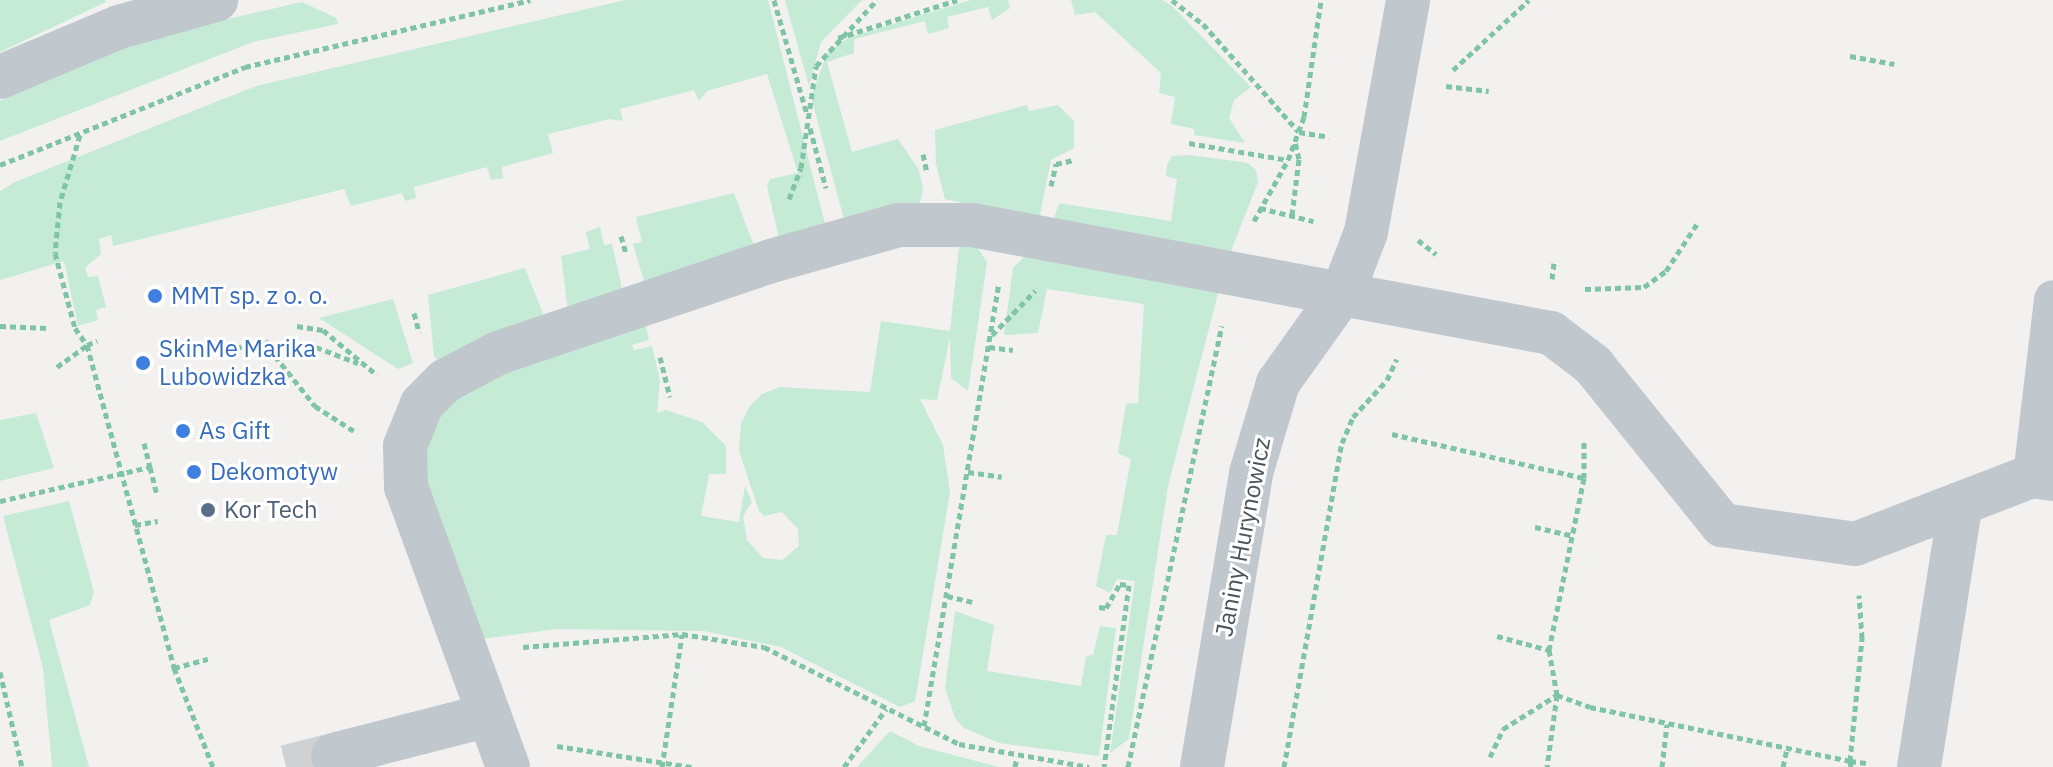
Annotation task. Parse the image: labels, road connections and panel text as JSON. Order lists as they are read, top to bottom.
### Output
{
  "streets": {
    "street": ["Janiny Hurynowicz"]
  },
  "places": [
    "MMT sp. z o. o.",
    "SkinMe Marika Lubowidzka",
    "As Gift",
    "Dekomotyw",
    "Kor Tech"
  ]
}
